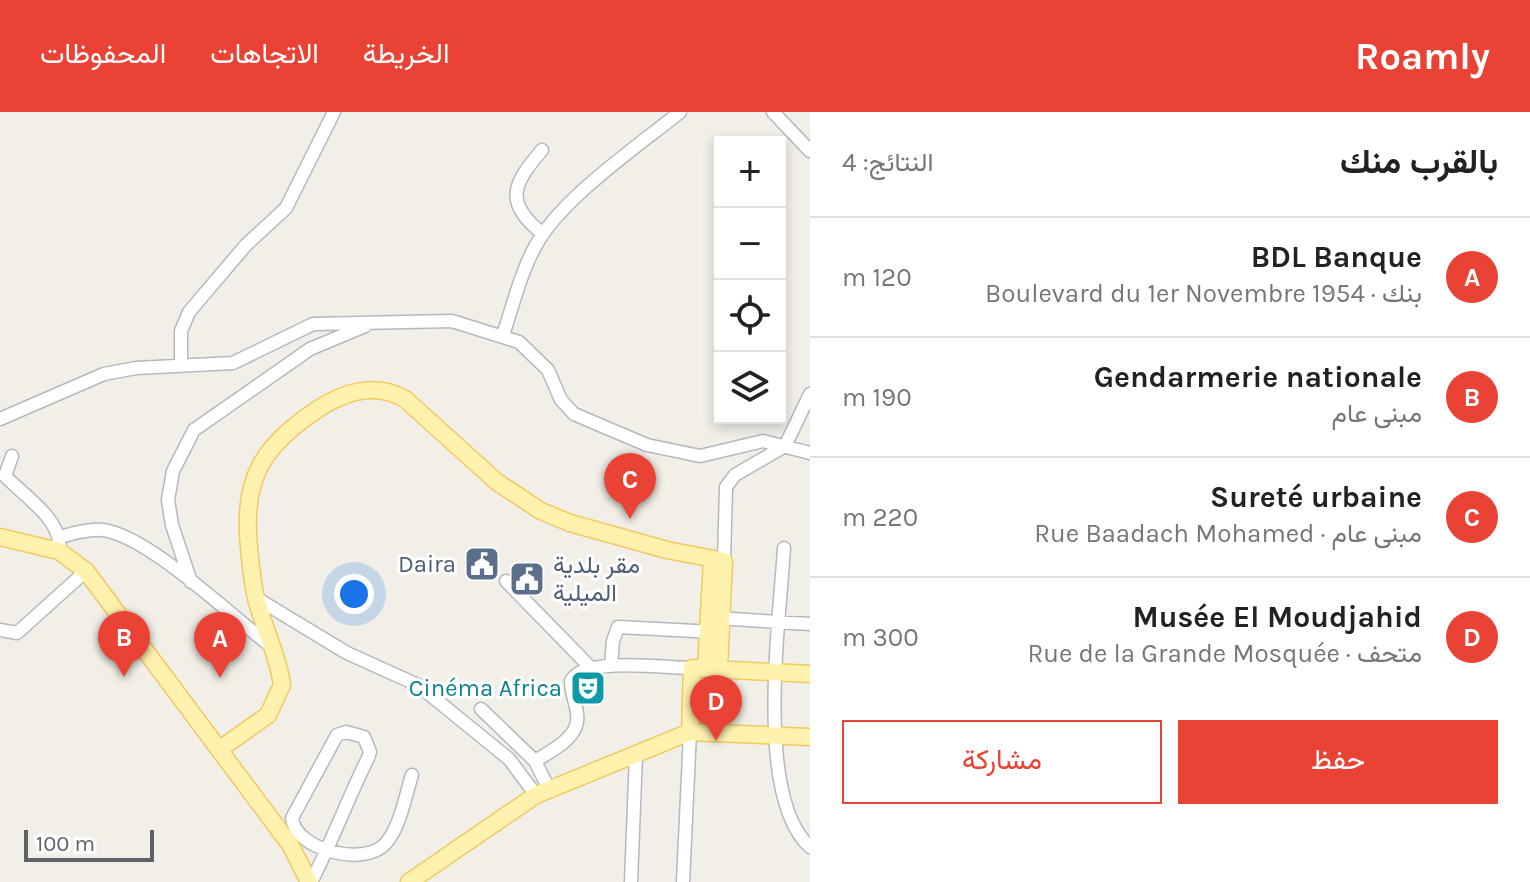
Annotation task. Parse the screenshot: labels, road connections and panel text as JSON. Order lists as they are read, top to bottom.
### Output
{
  "places": {
    "public building": ["Daira", "مقر بلدية الميلية"],
    "theatre": ["Cinéma Africa"]
  },
  "scale_bar": "100 m",
  "page": {
    "header": "Roamly",
    "nav": ["الخريطة", "الاتجاهات", "المحفوظات"],
    "heading": ["بالقرب منك", "النتائج: 4"],
    "map_buttons": ["+", "−"],
    "list": [
      {
        "mark": "A",
        "name": "BDL Banque",
        "note": "بنك · Boulevard du 1er Novembre 1954",
        "value": "120 m"
      },
      {
        "mark": "B",
        "name": "Gendarmerie nationale",
        "note": "مبنى عام",
        "value": "190 m"
      },
      {
        "mark": "C",
        "name": "Sureté urbaine",
        "note": "مبنى عام · Rue Baadach Mohamed",
        "value": "220 m"
      },
      {
        "mark": "D",
        "name": "Musée El Moudjahid",
        "note": "متحف · Rue de la Grande Mosquée",
        "value": "300 m"
      }
    ],
    "pins": [
      "C",
      "B",
      "A",
      "D"
    ],
    "buttons": ["حفظ", "مشاركة"],
    "scale": "100 m"
  }
}
